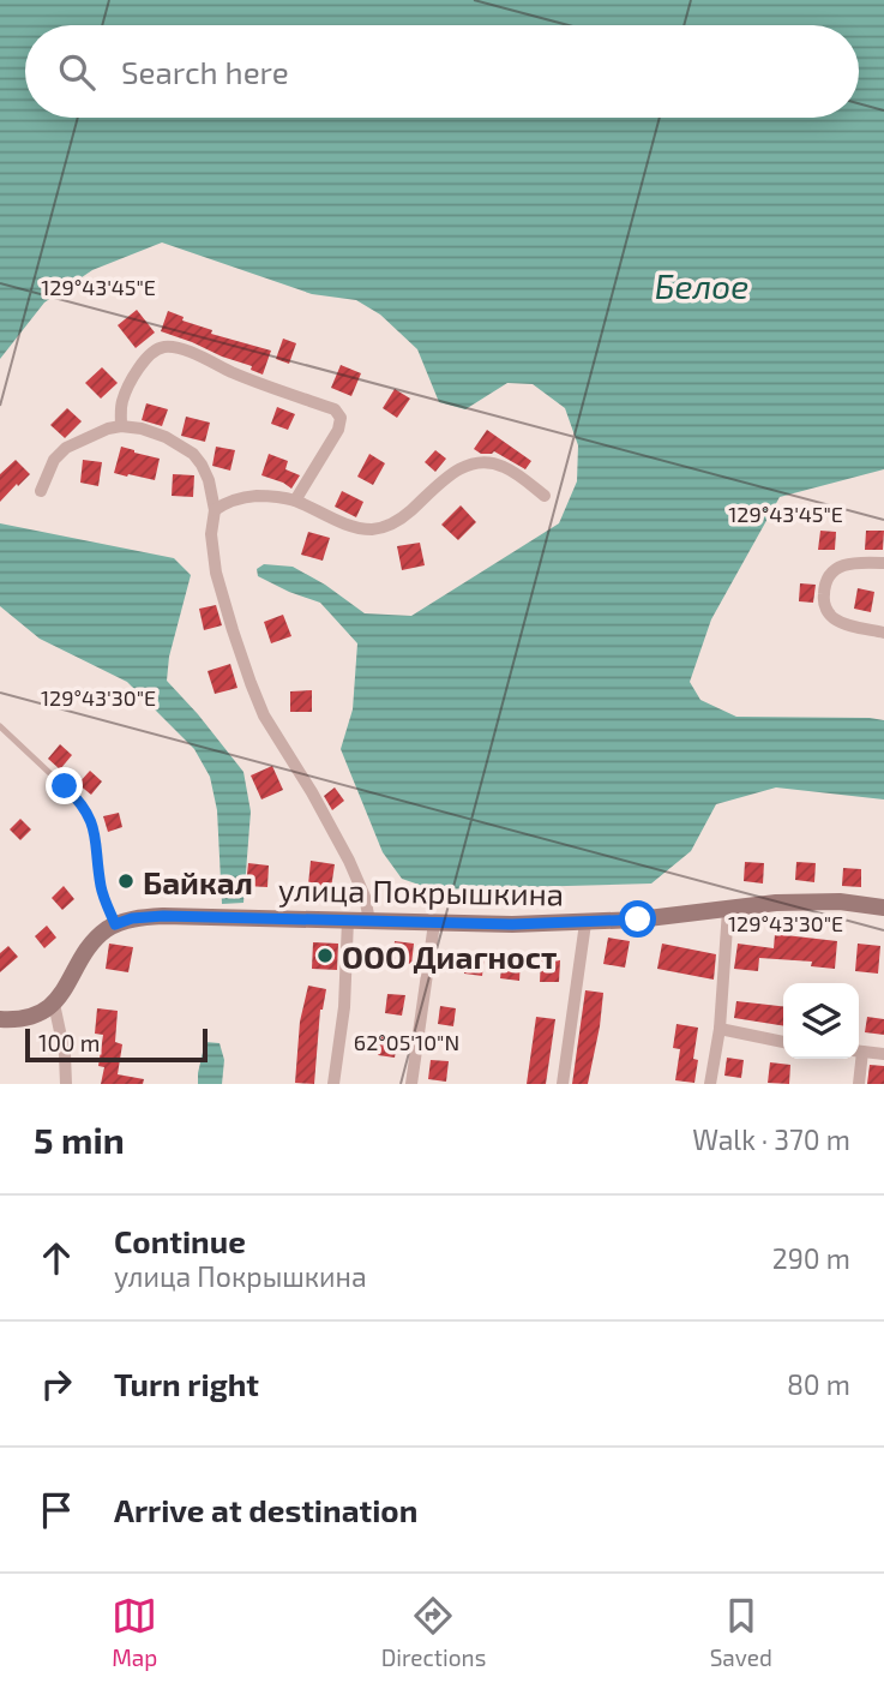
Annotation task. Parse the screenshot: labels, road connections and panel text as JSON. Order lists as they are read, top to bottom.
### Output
{
  "streets": {
    "street": ["улица Покрышкина"]
  },
  "water": ["Белое"],
  "places": ["Байкал", "ООО Диагност"],
  "scale_bar": "100 m",
  "page": {
    "search": "Search here",
    "scale": "100 m",
    "heading": ["5 min", "Walk · 370 m"],
    "list": [
      ["Continue", "улица Покрышкина", "290 m"],
      ["Turn right", "80 m"],
      "Arrive at destination"
    ],
    "nav": ["Map", "Directions", "Saved"]
  },
  "coordinates": ["129°43'45\"E", "129°43'30\"E", "62°05'10\"N"]
}
